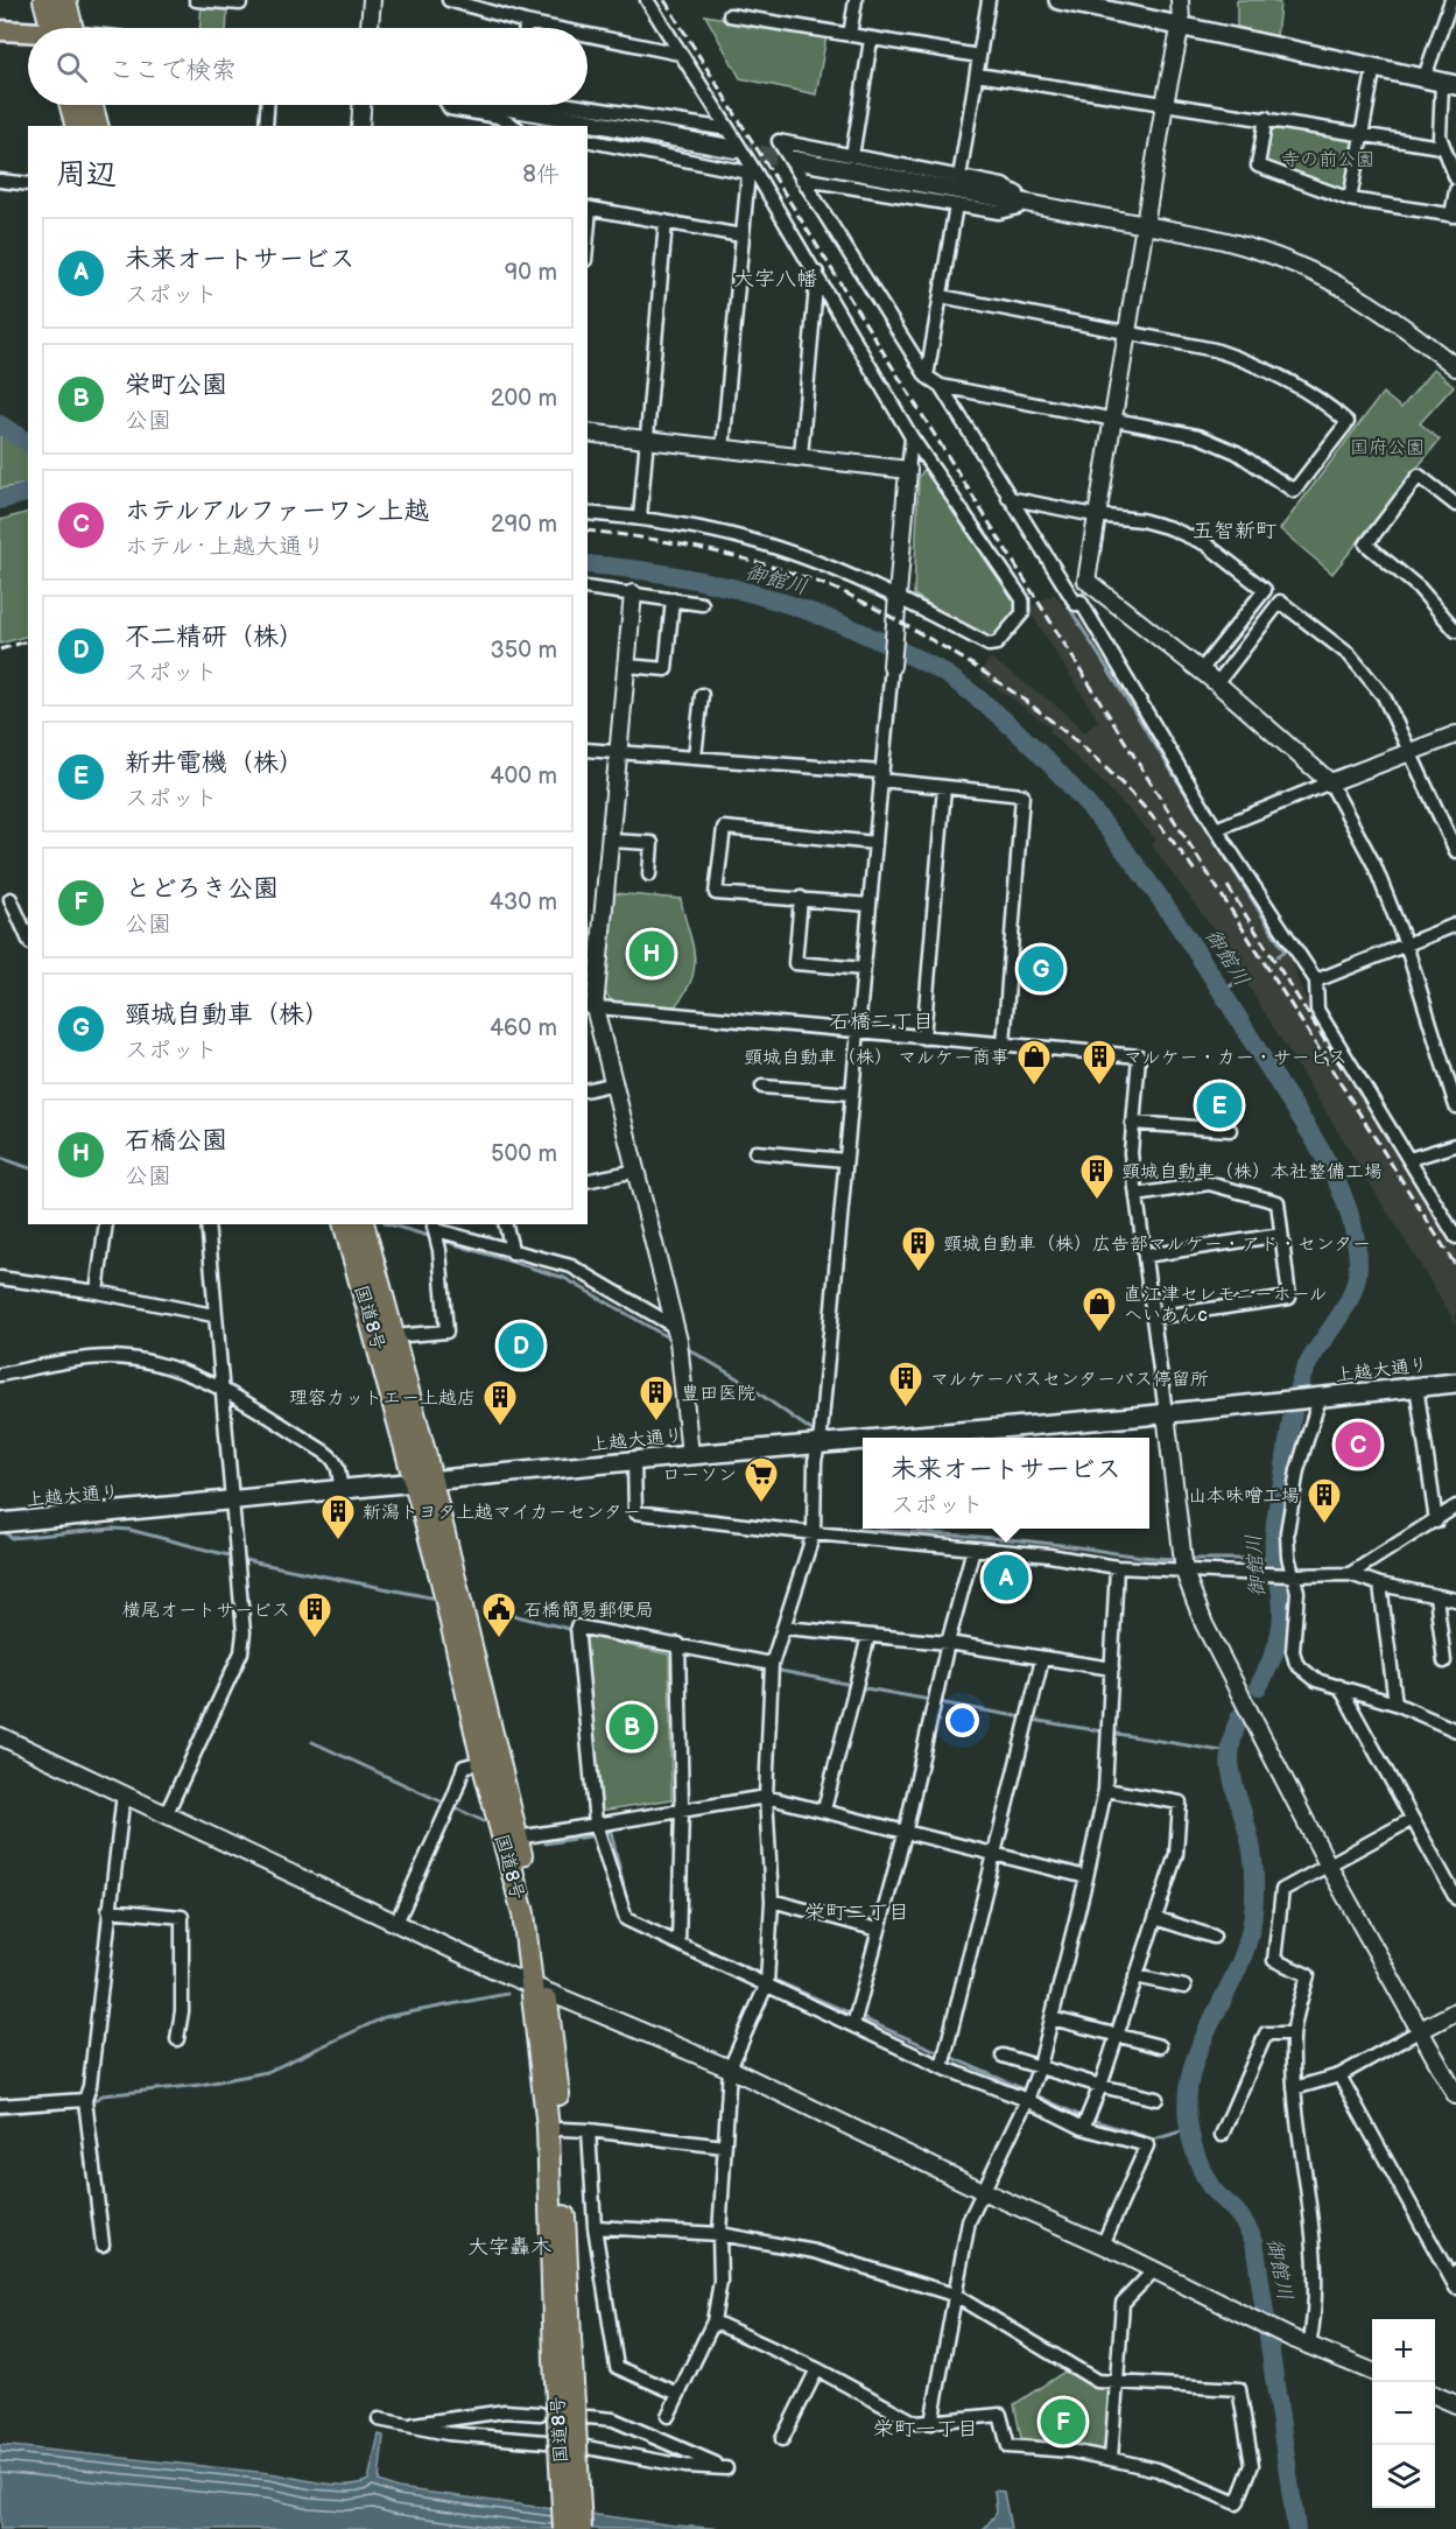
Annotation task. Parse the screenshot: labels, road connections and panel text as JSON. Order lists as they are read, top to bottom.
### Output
{
  "streets": {
    "highway": ["国道8号"],
    "main road": ["上越大通り"]
  },
  "crossings": [
    ["国道8号", "上越大通り"]
  ],
  "districts": [
    "大字八幡",
    "五智新町",
    "石橋二丁目",
    "栄町二丁目",
    "大字轟木",
    "栄町一丁目"
  ],
  "water": ["御館川"],
  "parks": ["寺の前公園", "国府公園"],
  "places": {
    "shop": ["頸城自動車（株） マルケー商事", "直江津セレモニーホール へいあんc"],
    "building": [
      "マルケー・カー・サービス",
      "頸城自動車（株）本社整備工場",
      "頸城自動車（株）広告部マルケー・アド・センター",
      "マルケーバスセンターバス停留所",
      "豊田医院",
      "理容カットエー上越店",
      "山本味噌工場",
      "新潟トヨタ上越マイカーセンター",
      "横尾オートサービス"
    ],
    "supermarket": ["ローソン"],
    "public building": ["石橋簡易郵便局"]
  },
  "page": {
    "search": "ここで検索",
    "heading": ["周辺", "8件"],
    "list": [
      {
        "mark": "A",
        "name": "未来オートサービス",
        "note": "スポット",
        "value": "90 m"
      },
      {
        "mark": "B",
        "name": "栄町公園",
        "note": "公園",
        "value": "200 m"
      },
      {
        "mark": "C",
        "name": "ホテルアルファーワン上越",
        "note": "ホテル · 上越大通り",
        "value": "290 m"
      },
      {
        "mark": "D",
        "name": "不二精研（株）",
        "note": "スポット",
        "value": "350 m"
      },
      {
        "mark": "E",
        "name": "新井電機（株）",
        "note": "スポット",
        "value": "400 m"
      },
      {
        "mark": "F",
        "name": "とどろき公園",
        "note": "公園",
        "value": "430 m"
      },
      {
        "mark": "G",
        "name": "頸城自動車（株）",
        "note": "スポット",
        "value": "460 m"
      },
      {
        "mark": "H",
        "name": "石橋公園",
        "note": "公園",
        "value": "500 m"
      }
    ],
    "pins": [
      "H",
      "G",
      "E",
      "D",
      "C",
      "A",
      "B",
      "F"
    ],
    "popup": ["未来オートサービス", "スポット"],
    "map_buttons": ["+", "−"]
  }
}
